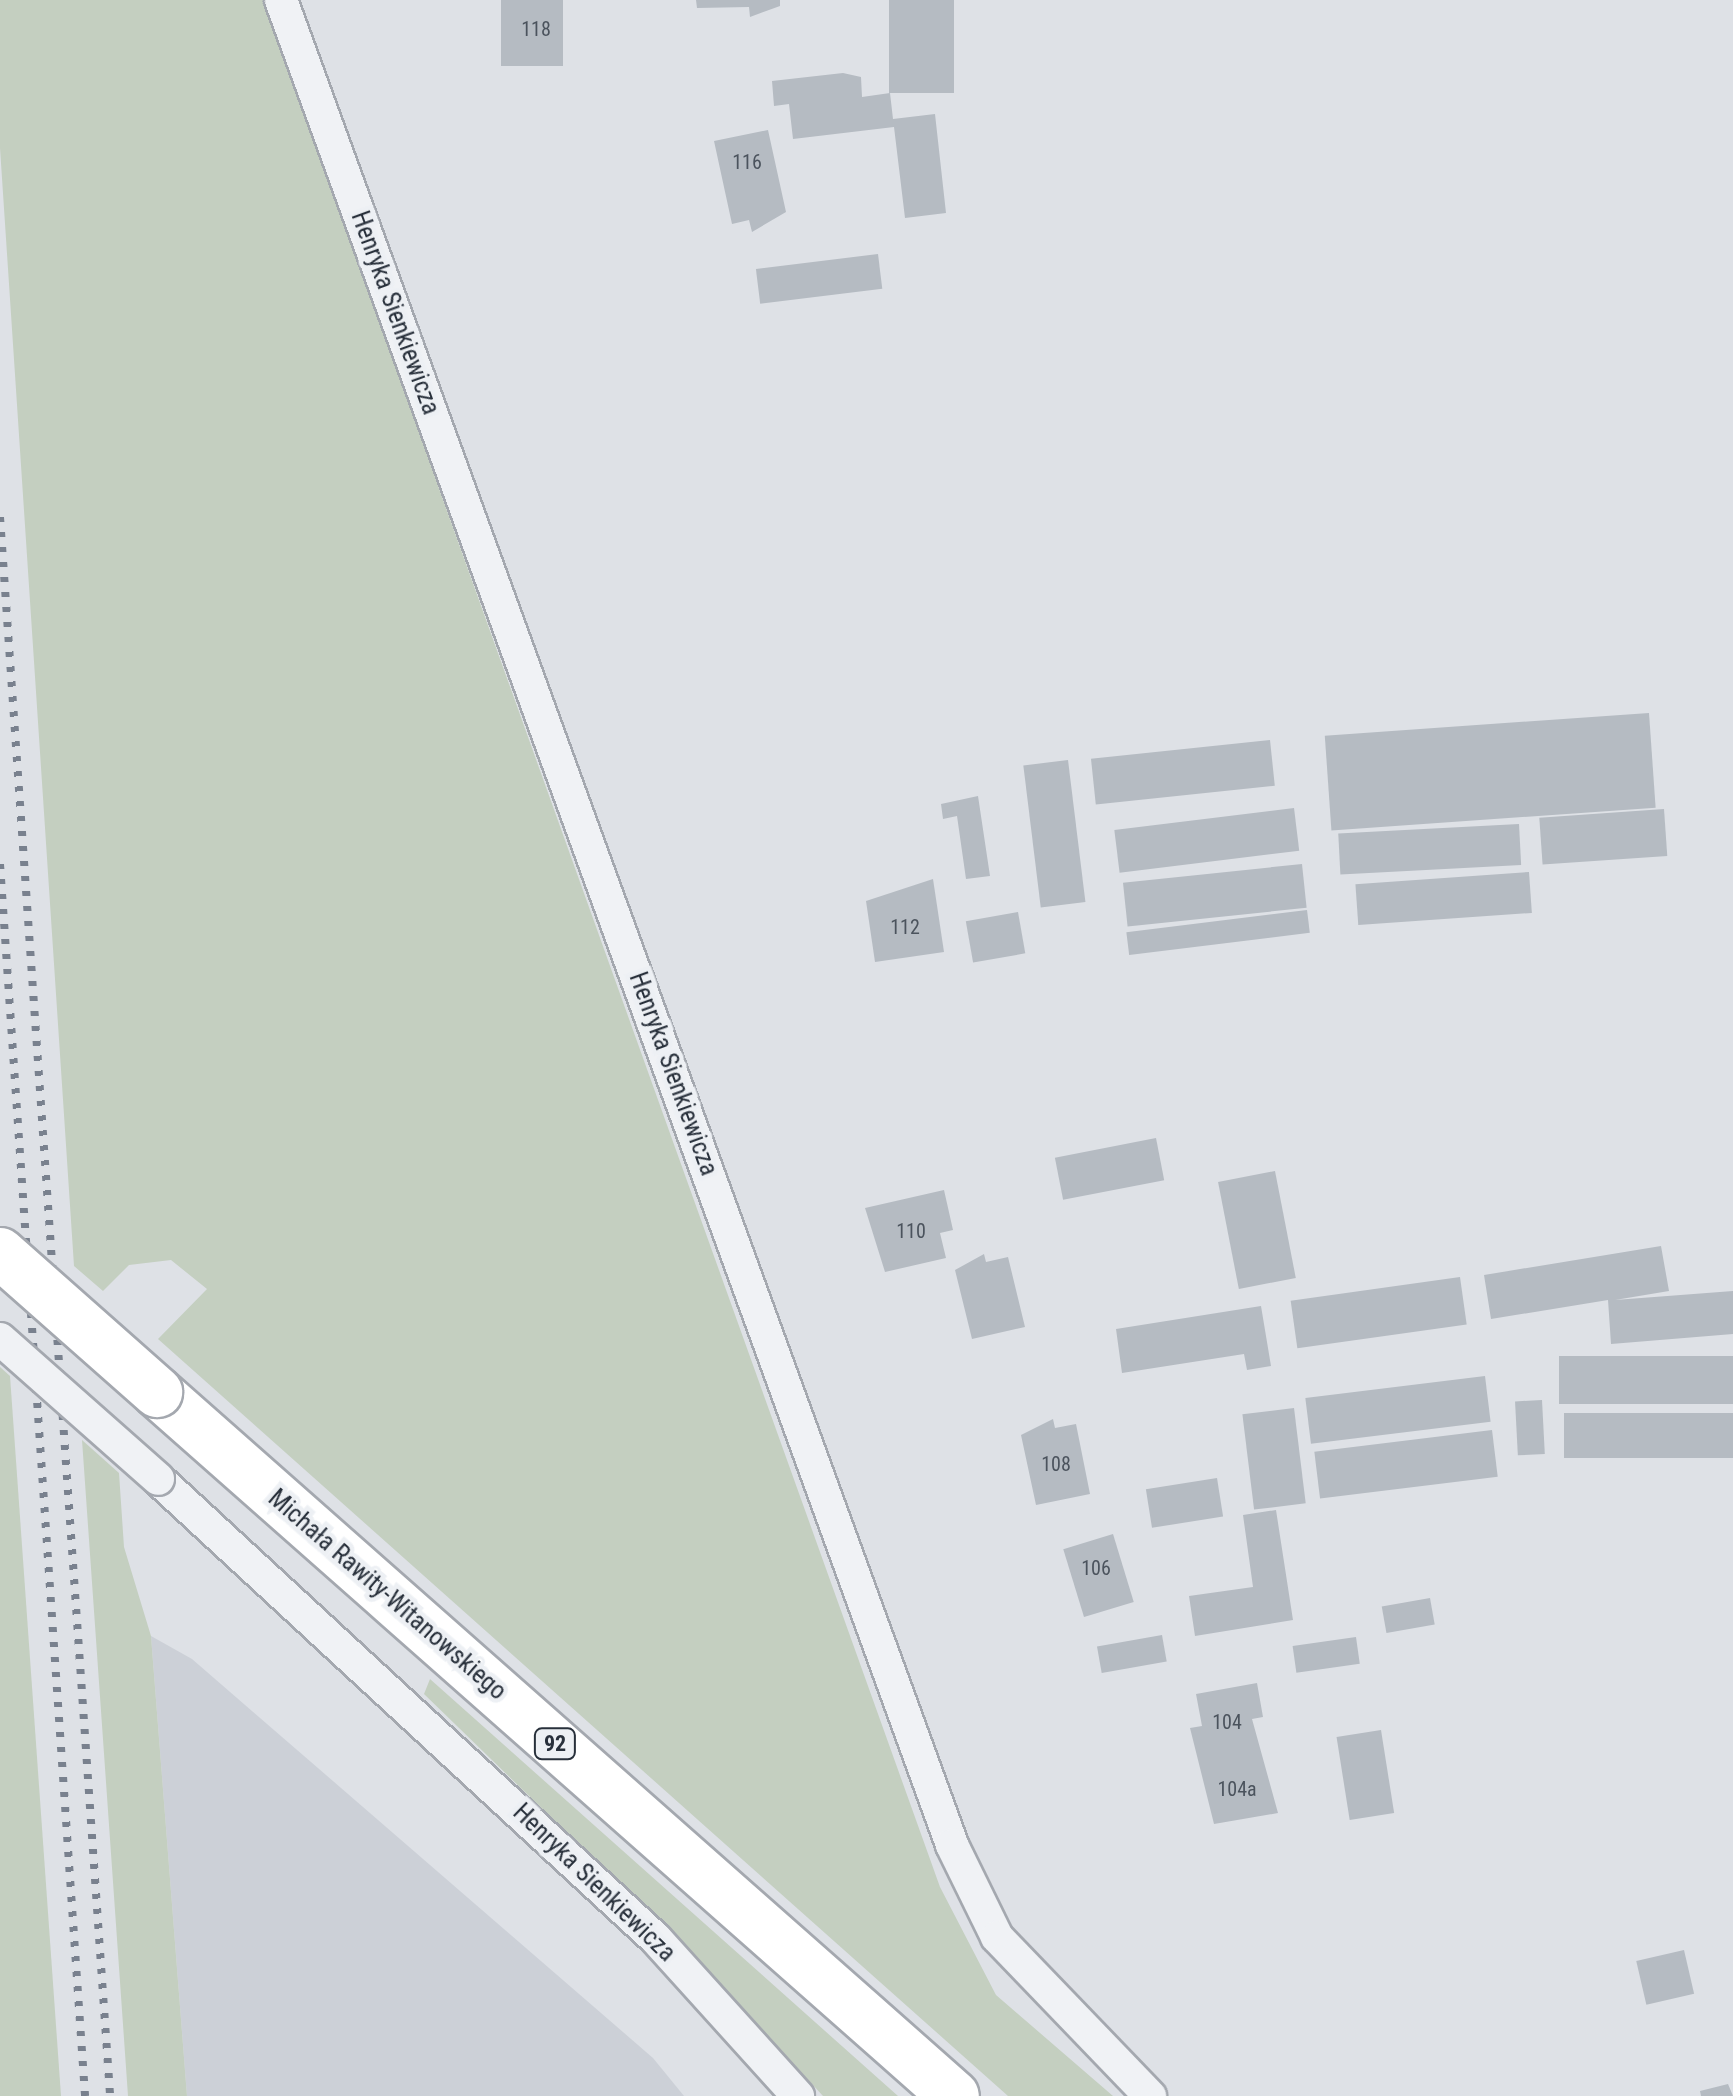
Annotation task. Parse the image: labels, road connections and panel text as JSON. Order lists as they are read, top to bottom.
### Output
{
  "streets": {
    "main road": ["Michała Rawity-Witanowskiego", "92"],
    "street": ["Henryka Sienkiewicza"]
  },
  "house_numbers": [
    "118",
    "116",
    "112",
    "110",
    "108",
    "106",
    "104",
    "104a"
  ]
}
